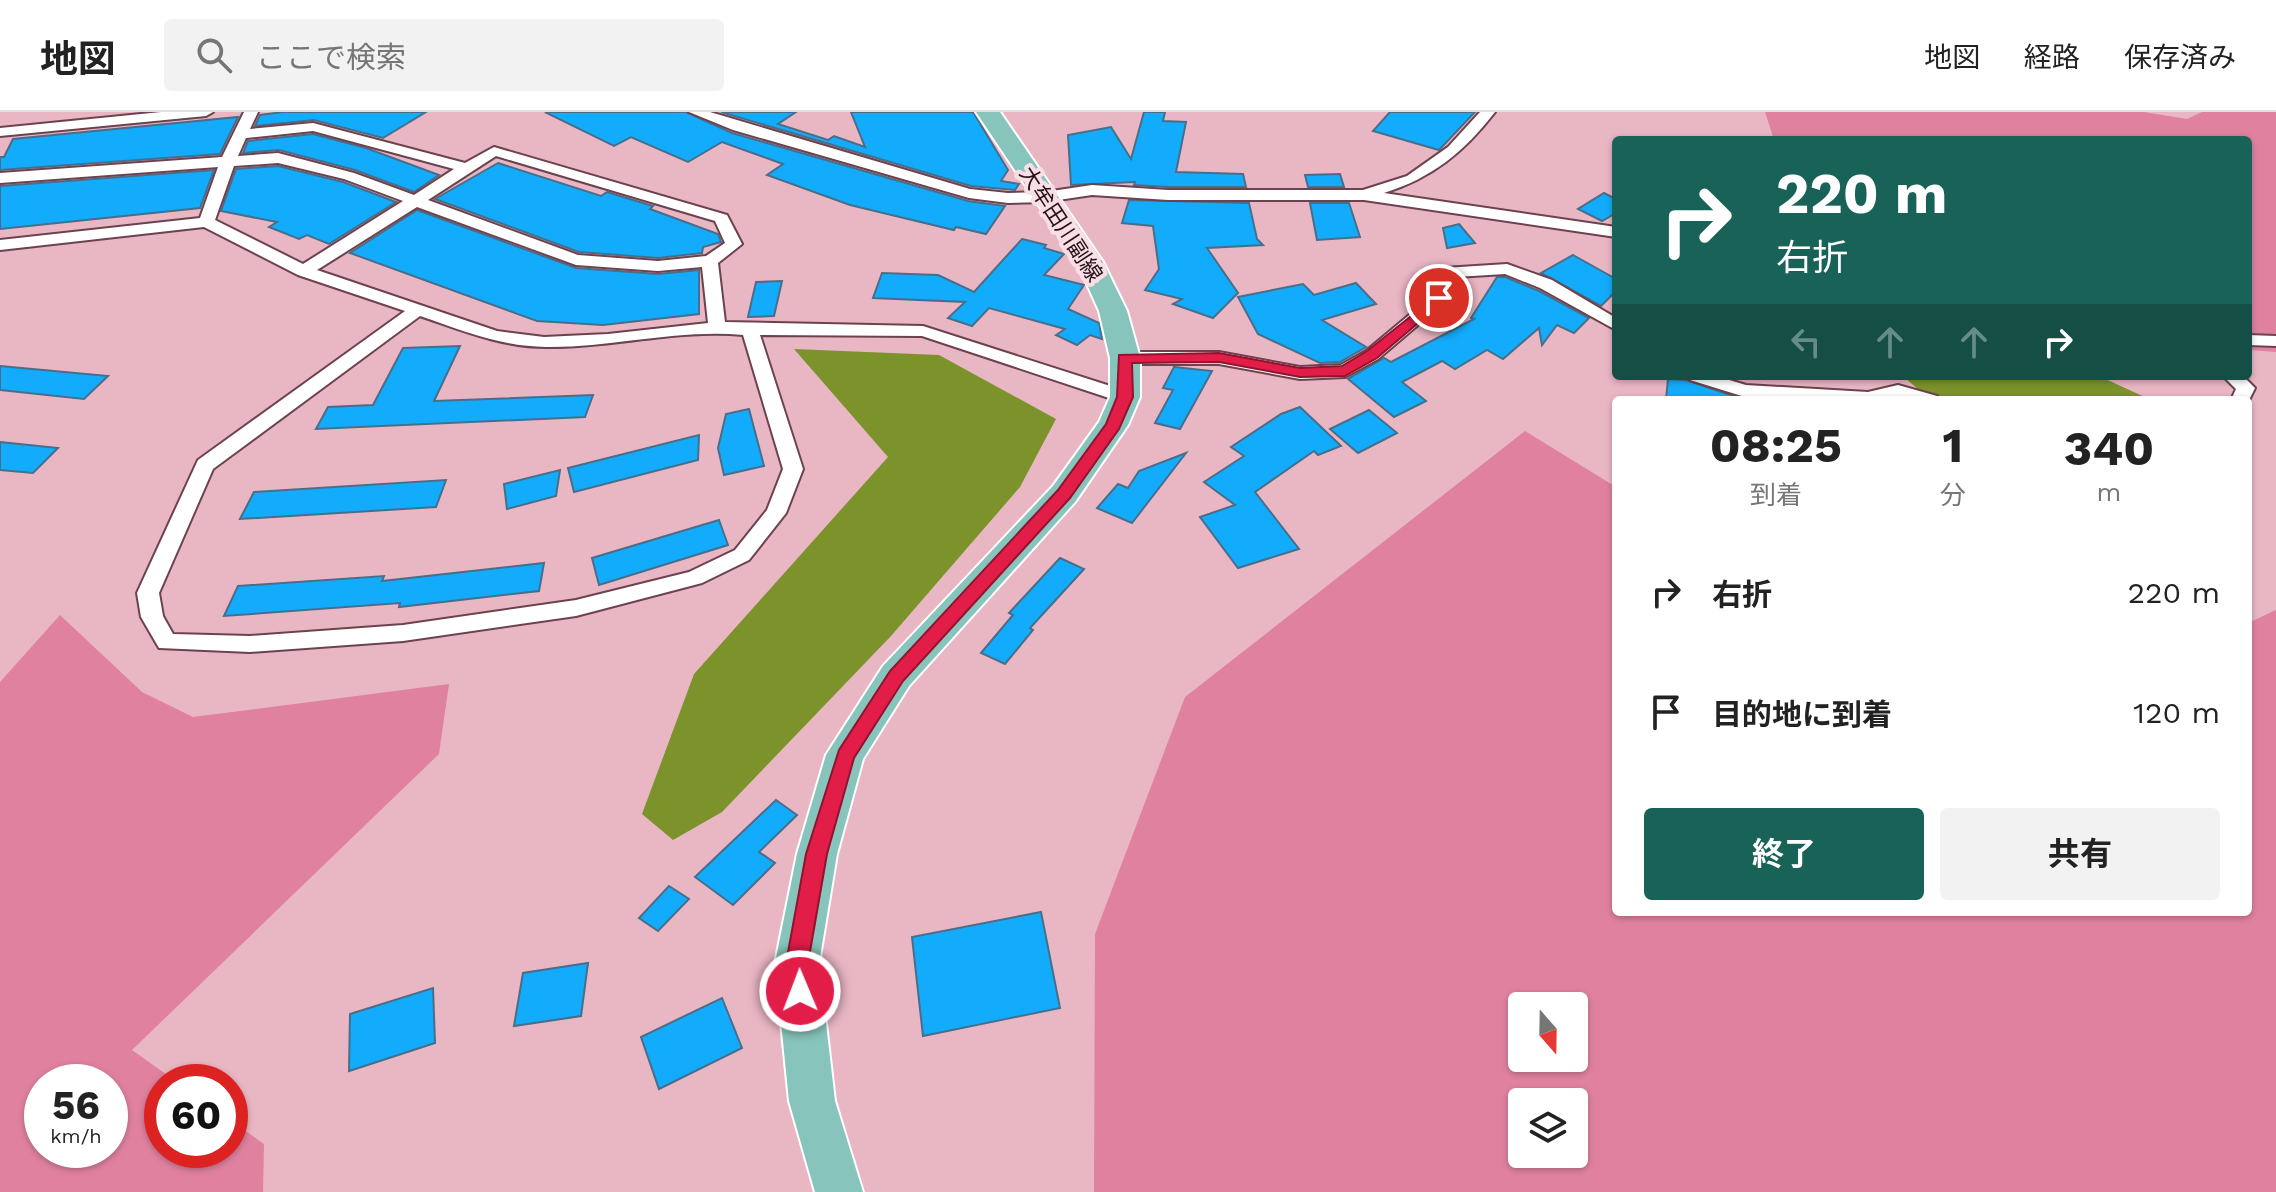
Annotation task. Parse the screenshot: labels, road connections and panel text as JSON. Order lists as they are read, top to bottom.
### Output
{
  "streets": {
    "main road": ["大牟田川副線"]
  },
  "north": "bottom",
  "page": {
    "header": "地図",
    "search": "ここで検索",
    "nav": ["地図", "経路", "保存済み"],
    "turn": ["220 m", "右折"],
    "eta": [
      "08:25",
      "到着",
      "1",
      "分",
      "340",
      "m"
    ],
    "list": [
      {
        "name": "右折",
        "value": "220 m"
      },
      {
        "name": "目的地に到着",
        "value": "120 m"
      }
    ],
    "buttons": ["終了", "共有"],
    "speed": "56 km/h",
    "limit": "60"
  }
}
